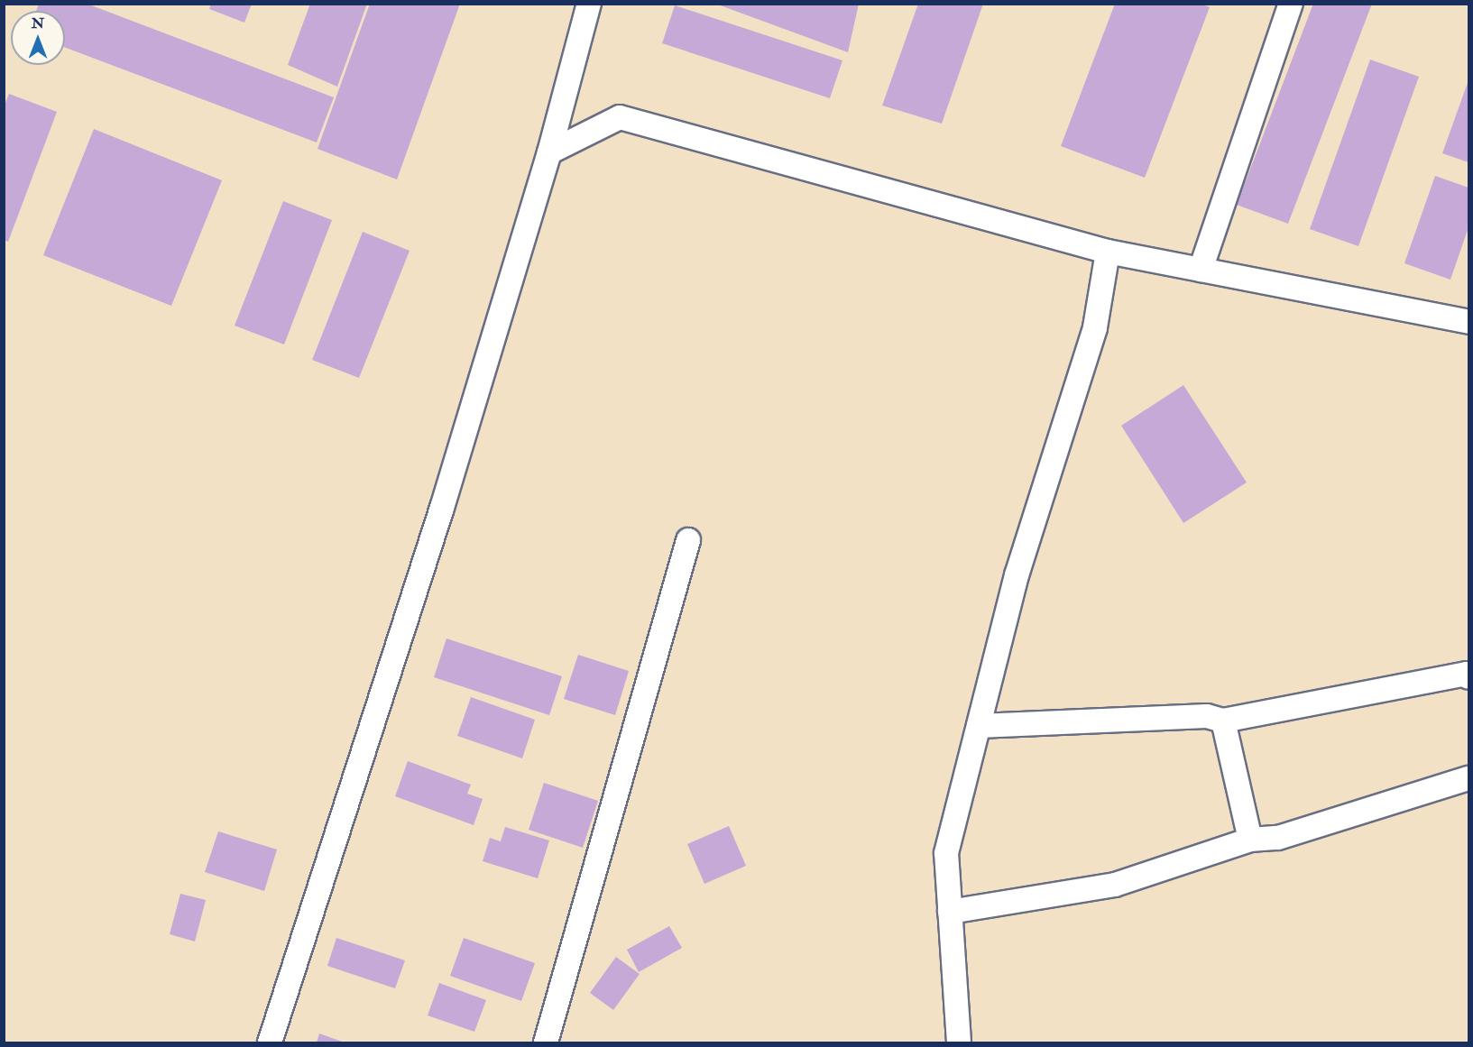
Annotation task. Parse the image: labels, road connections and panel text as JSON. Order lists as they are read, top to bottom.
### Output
{
  "north": "top"
}
